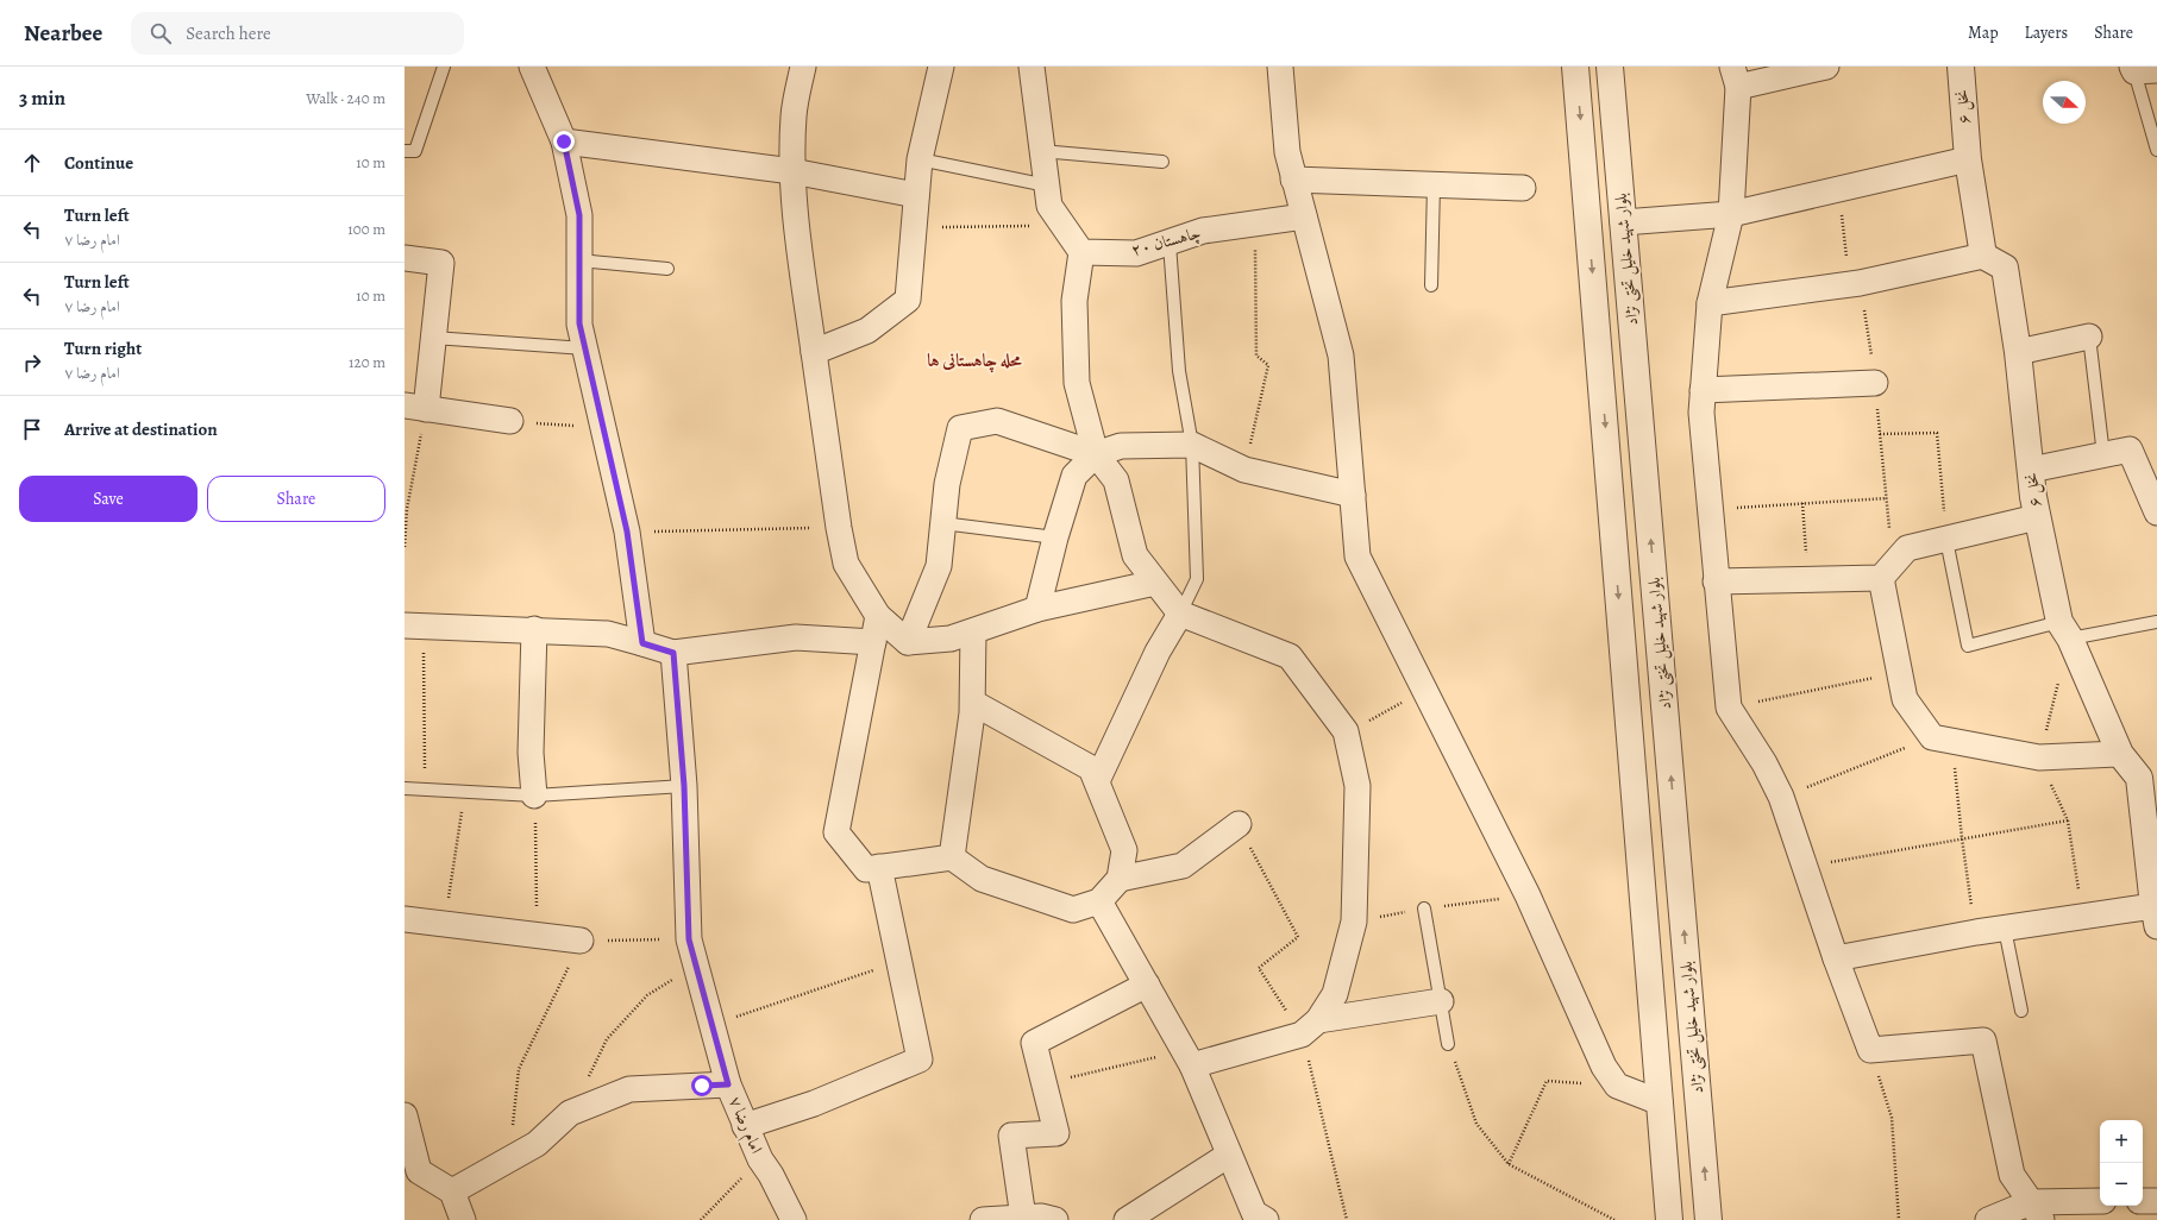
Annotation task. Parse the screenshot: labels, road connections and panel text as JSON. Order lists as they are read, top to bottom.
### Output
{
  "streets": {
    "street": [
      "نخل ۶",
      "چاهستان ۲۰",
      "بلوار شهید خلیل تختی نژاد",
      "امام رضا ۷"
    ]
  },
  "districts": ["محله چاهستانی ها"],
  "north": "right",
  "page": {
    "header": "Nearbee",
    "search": "Search here",
    "nav": ["Map", "Layers", "Share"],
    "heading": ["3 min", "Walk · 240 m"],
    "list": [
      ["Continue", "10 m"],
      ["Turn left", "امام رضا ۷", "100 m"],
      ["Turn left", "امام رضا ۷", "10 m"],
      ["Turn right", "امام رضا ۷", "120 m"],
      "Arrive at destination"
    ],
    "buttons": ["Save", "Share"],
    "map_buttons": ["+", "−"]
  }
}
